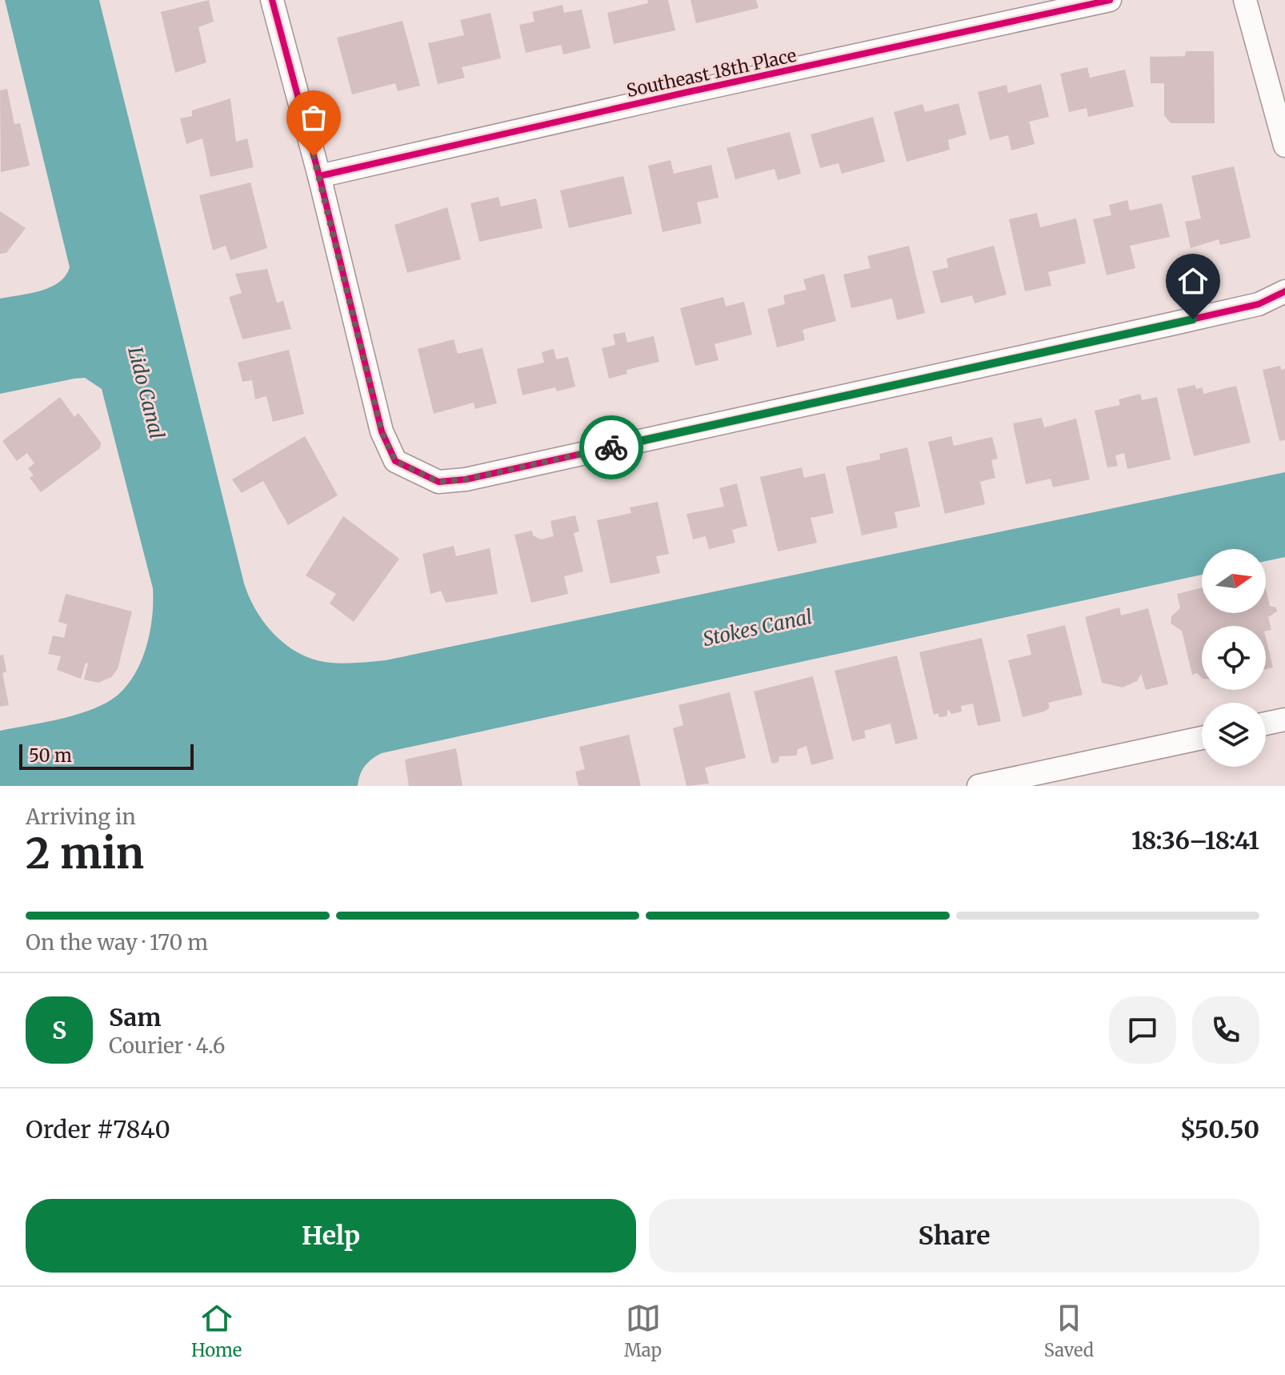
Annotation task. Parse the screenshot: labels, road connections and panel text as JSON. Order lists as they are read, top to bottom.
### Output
{
  "streets": {
    "street": ["Southeast 18th Place"]
  },
  "water": ["Lido Canal", "Stokes Canal"],
  "scale_bar": "50 m",
  "north": "right",
  "page": {
    "scale": "50 m",
    "heading": ["2 min", "Arriving in", "18:36–18:41"],
    "panel": [
      "Sam",
      "Courier · 4.6",
      "Order #7840",
      "$50.50"
    ],
    "bar": "On the way · 170 m",
    "round": "S",
    "buttons": ["Help", "Share"],
    "tabs": ["Home", "Map", "Saved"]
  }
}
